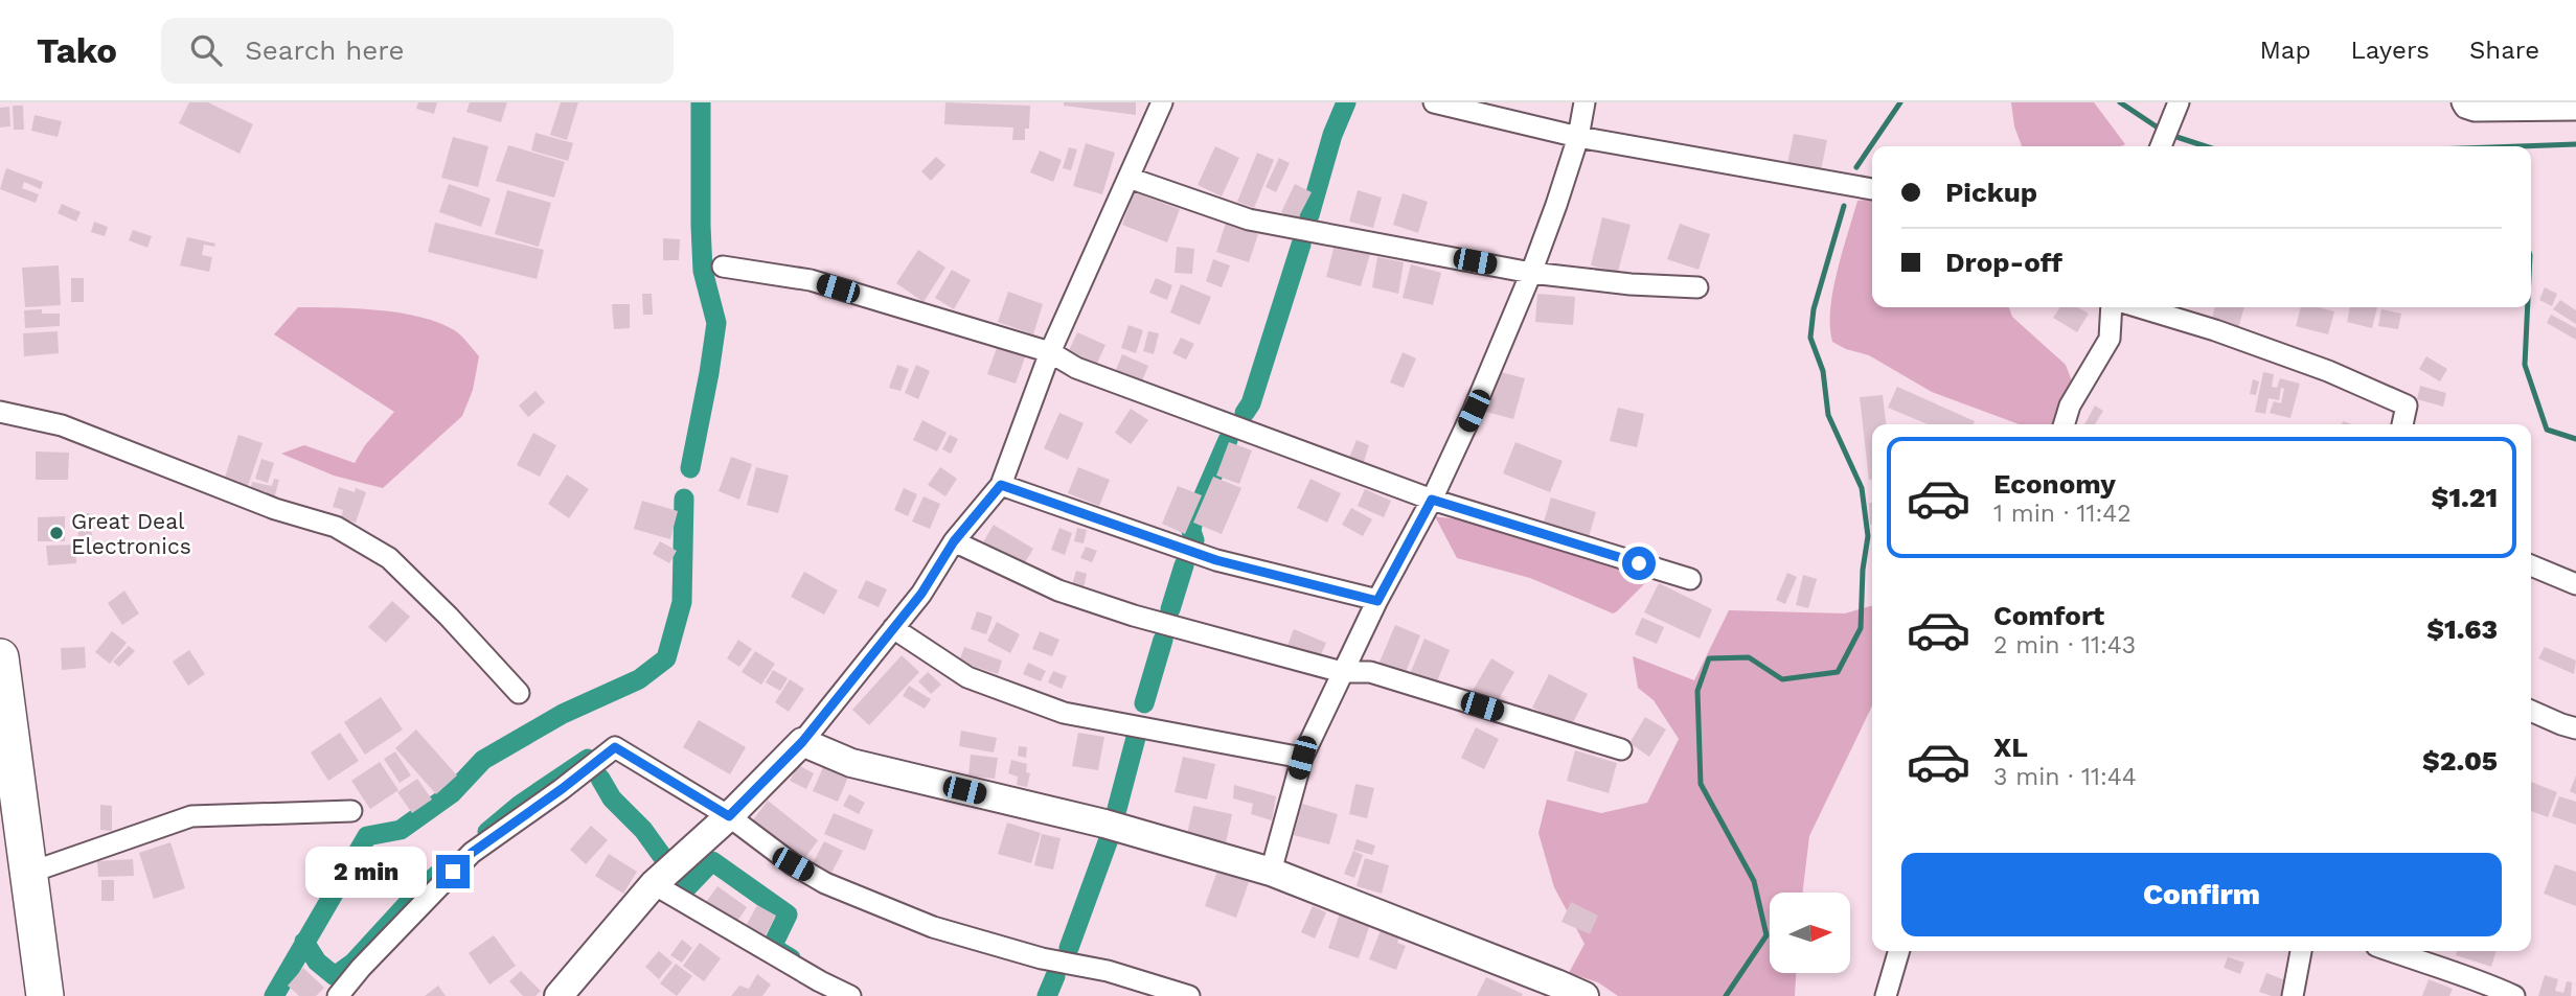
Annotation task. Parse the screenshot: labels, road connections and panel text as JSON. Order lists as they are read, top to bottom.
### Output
{
  "places": ["Great Deal Electronics"],
  "north": "right",
  "page": {
    "header": "Tako",
    "search": "Search here",
    "nav": ["Map", "Layers", "Share"],
    "banner": ["Pickup", "Drop-off"],
    "list": [
      {
        "name": "Economy",
        "note": "1 min · 11:42",
        "value": "$1.21"
      },
      {
        "name": "Comfort",
        "note": "2 min · 11:43",
        "value": "$1.63"
      },
      {
        "name": "XL",
        "note": "3 min · 11:44",
        "value": "$2.05"
      }
    ],
    "buttons": "Confirm",
    "bubble": "2 min"
  }
}
